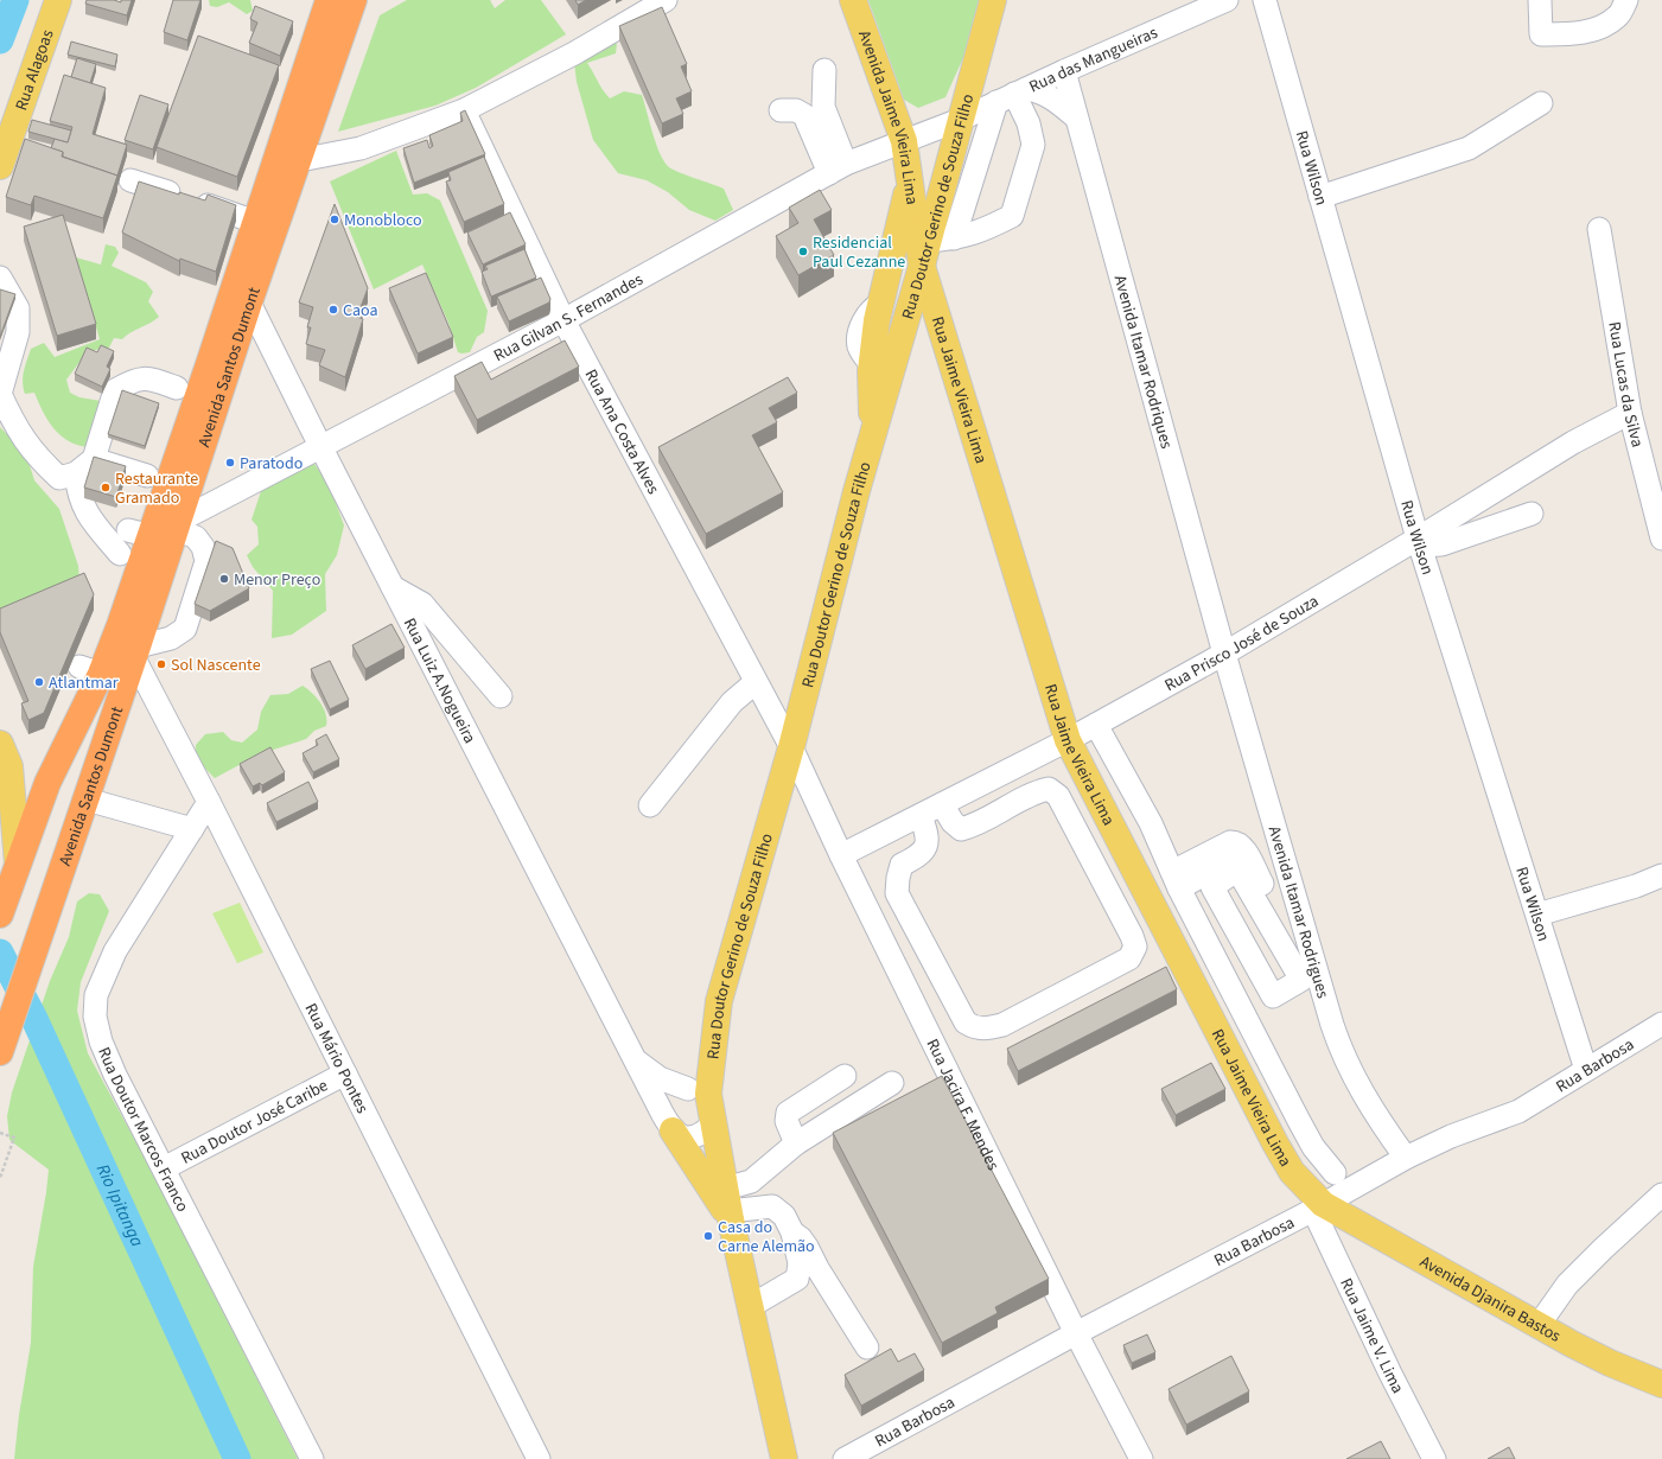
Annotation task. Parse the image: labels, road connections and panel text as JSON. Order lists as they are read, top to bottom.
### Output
{
  "streets": {
    "highway": ["Avenida Santos Dumont"],
    "main road": [
      "Rua Alagoas",
      "Avenida Jaime Vieira Lima",
      "Rua Doutor Gerino de Souza Filho",
      "Rua Jaime Vieira Lima",
      "Avenida Djanira Bastos"
    ],
    "street": [
      "Rua das Mangueiras",
      "Rua Wilson",
      "Rua Gilvan S. Fernandes",
      "Avenida Itamar Rodriques",
      "Rua Lucas da Silva",
      "Rua Ana Costa Alves",
      "Rua Prisco José de Souza",
      "Rua Luiz A.Nogueira",
      "Avenida Itamar Rodrigues",
      "Rua Mário Pontes",
      "Rua Barbosa",
      "Rua Jacira F. Mendes",
      "Rua Doutor José Caribe",
      "Rua Doutor Marcos Franco",
      "Rua Jaime V. Lima"
    ]
  },
  "crossings": [
    ["Rua das Mangueiras", "Rua Doutor Gerino de Souza Filho"],
    ["Rua das Mangueiras", "Rua Gilvan S. Fernandes"],
    ["Rua das Mangueiras", "Avenida Itamar Rodriques"],
    ["Avenida Jaime Vieira Lima", "Rua Doutor Gerino de Souza Filho"],
    ["Avenida Jaime Vieira Lima", "Rua Gilvan S. Fernandes"],
    ["Avenida Jaime Vieira Lima", "Rua Jaime Vieira Lima"],
    ["Rua Wilson", "Rua Prisco José de Souza"],
    ["Rua Wilson", "Rua Barbosa"],
    ["Rua Doutor Gerino de Souza Filho", "Rua Gilvan S. Fernandes"],
    ["Rua Doutor Gerino de Souza Filho", "Rua Jaime Vieira Lima"],
    ["Rua Doutor Gerino de Souza Filho", "Rua Ana Costa Alves"],
    ["Rua Doutor Gerino de Souza Filho", "Rua Luiz A.Nogueira"],
    ["Rua Doutor Gerino de Souza Filho", "Rua Jacira F. Mendes"],
    ["Rua Gilvan S. Fernandes", "Avenida Santos Dumont"],
    ["Rua Gilvan S. Fernandes", "Rua Ana Costa Alves"],
    ["Rua Gilvan S. Fernandes", "Rua Luiz A.Nogueira"],
    ["Avenida Itamar Rodriques", "Rua Prisco José de Souza"],
    ["Avenida Itamar Rodriques", "Avenida Itamar Rodrigues"],
    ["Avenida Santos Dumont", "Rua Luiz A.Nogueira"],
    ["Avenida Santos Dumont", "Rua Mário Pontes"],
    ["Rua Lucas da Silva", "Rua Prisco José de Souza"],
    ["Rua Jaime Vieira Lima", "Rua Prisco José de Souza"],
    ["Rua Jaime Vieira Lima", "Rua Barbosa"],
    ["Rua Jaime Vieira Lima", "Avenida Djanira Bastos"],
    ["Rua Jaime Vieira Lima", "Rua Jaime V. Lima"],
    ["Rua Ana Costa Alves", "Rua Jacira F. Mendes"],
    ["Rua Prisco José de Souza", "Avenida Itamar Rodrigues"],
    ["Rua Prisco José de Souza", "Rua Jacira F. Mendes"],
    ["Avenida Itamar Rodrigues", "Rua Barbosa"],
    ["Rua Mário Pontes", "Rua Doutor José Caribe"],
    ["Rua Mário Pontes", "Rua Doutor Marcos Franco"],
    ["Rua Barbosa", "Rua Jacira F. Mendes"],
    ["Rua Barbosa", "Avenida Djanira Bastos"],
    ["Rua Barbosa", "Rua Jaime V. Lima"],
    ["Rua Doutor José Caribe", "Rua Doutor Marcos Franco"],
    ["Avenida Djanira Bastos", "Rua Jaime V. Lima"]
  ],
  "water": ["Rio Ipitanga"],
  "places": [
    "Monobloco",
    "Residencial Paul Cezanne",
    "Caoa",
    "Paratodo",
    "Restaurante Gramado",
    "Menor Preço",
    "Sol Nascente",
    "Atlantmar",
    "Casa do Carne Alemão"
  ]
}
